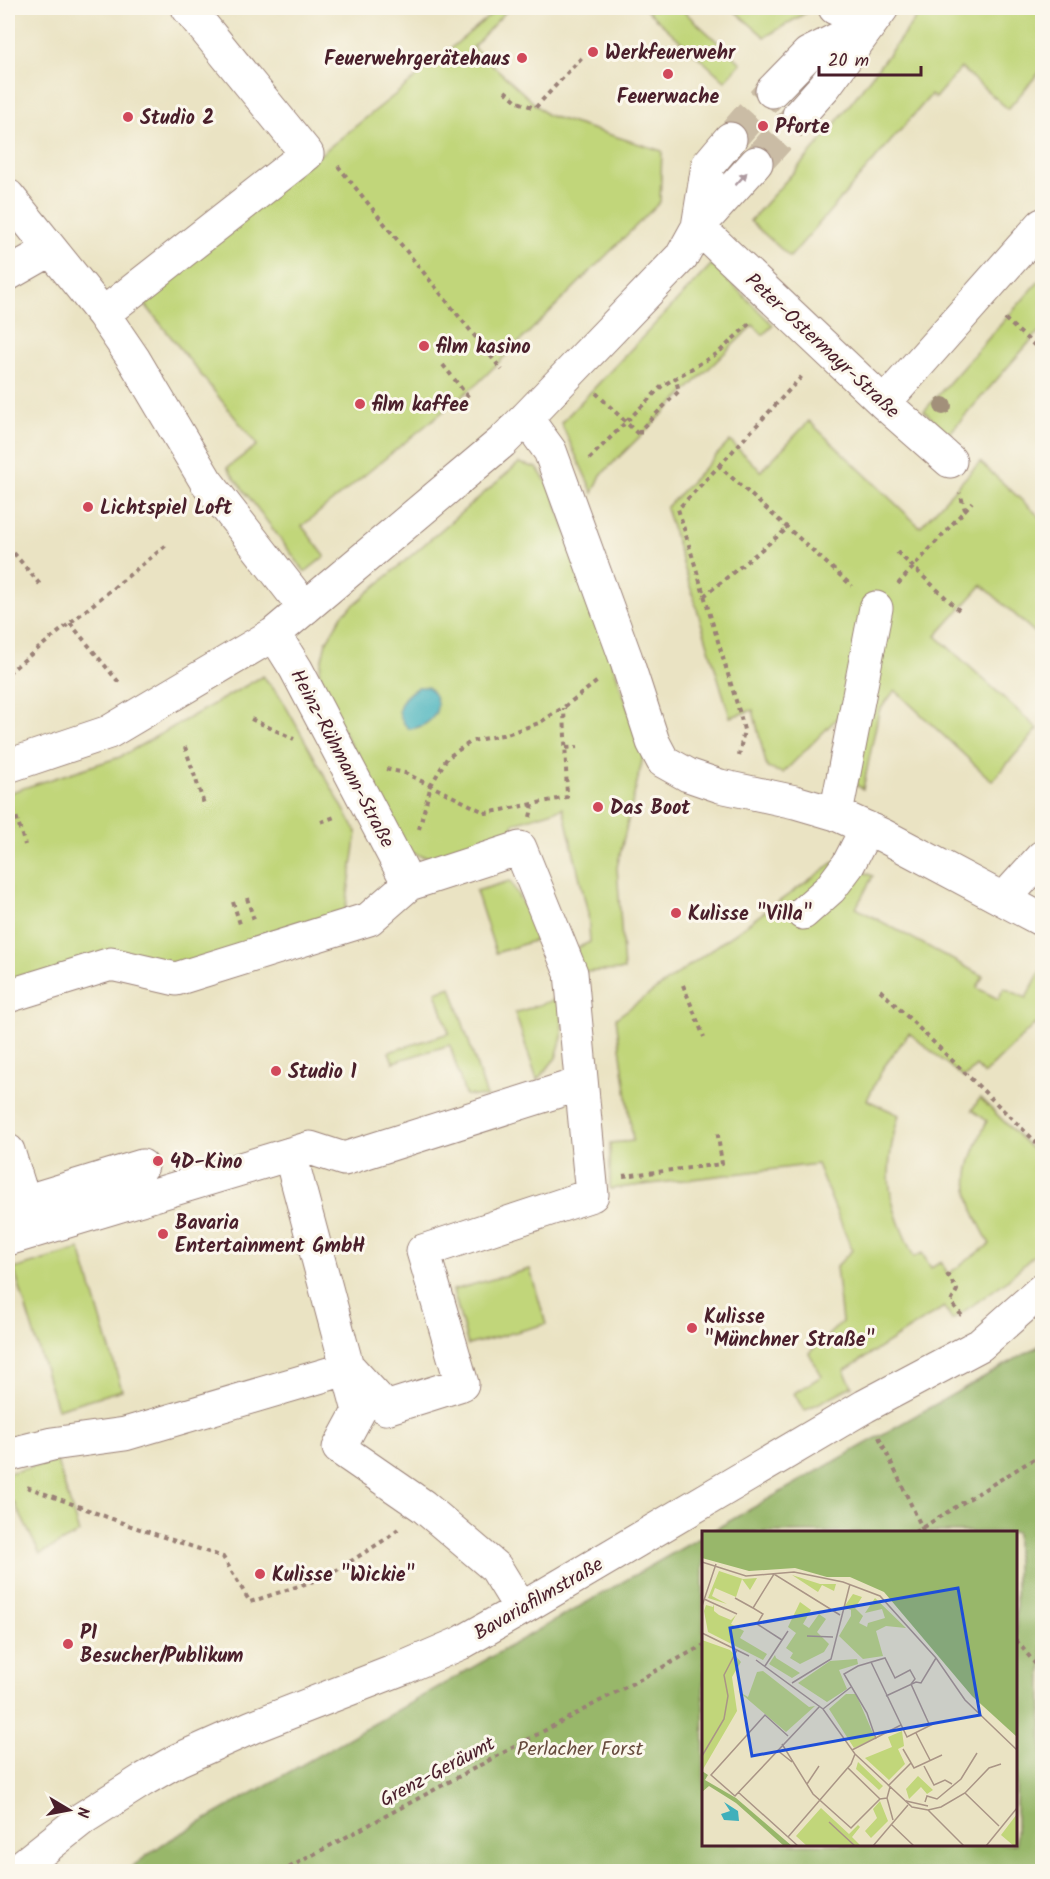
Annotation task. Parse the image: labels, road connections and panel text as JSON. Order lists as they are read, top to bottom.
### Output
{
  "streets": {
    "street": ["Peter-Ostermayr-Straße", "Heinz-Rühmann-Straße", "Bavariafilmstraße"],
    "path": ["Grenz-Geräumt"]
  },
  "parks": ["Perlacher Forst"],
  "places": [
    "Werkfeuerwehr",
    "Feuerwehrgerätehaus",
    "Feuerwache",
    "Studio 2",
    "Pforte",
    "film kasino",
    "film kaffee",
    "Lichtspiel Loft",
    "Das Boot",
    "Kulisse \"Villa\"",
    "Studio 1",
    "4D-Kino",
    "Bavaria Entertainment GmbH",
    "Kulisse \"Münchner Straße\"",
    "Kulisse \"Wickie\"",
    "P1 Besucher/Publikum"
  ],
  "scale_bar": "20 m",
  "north": "right"
}
